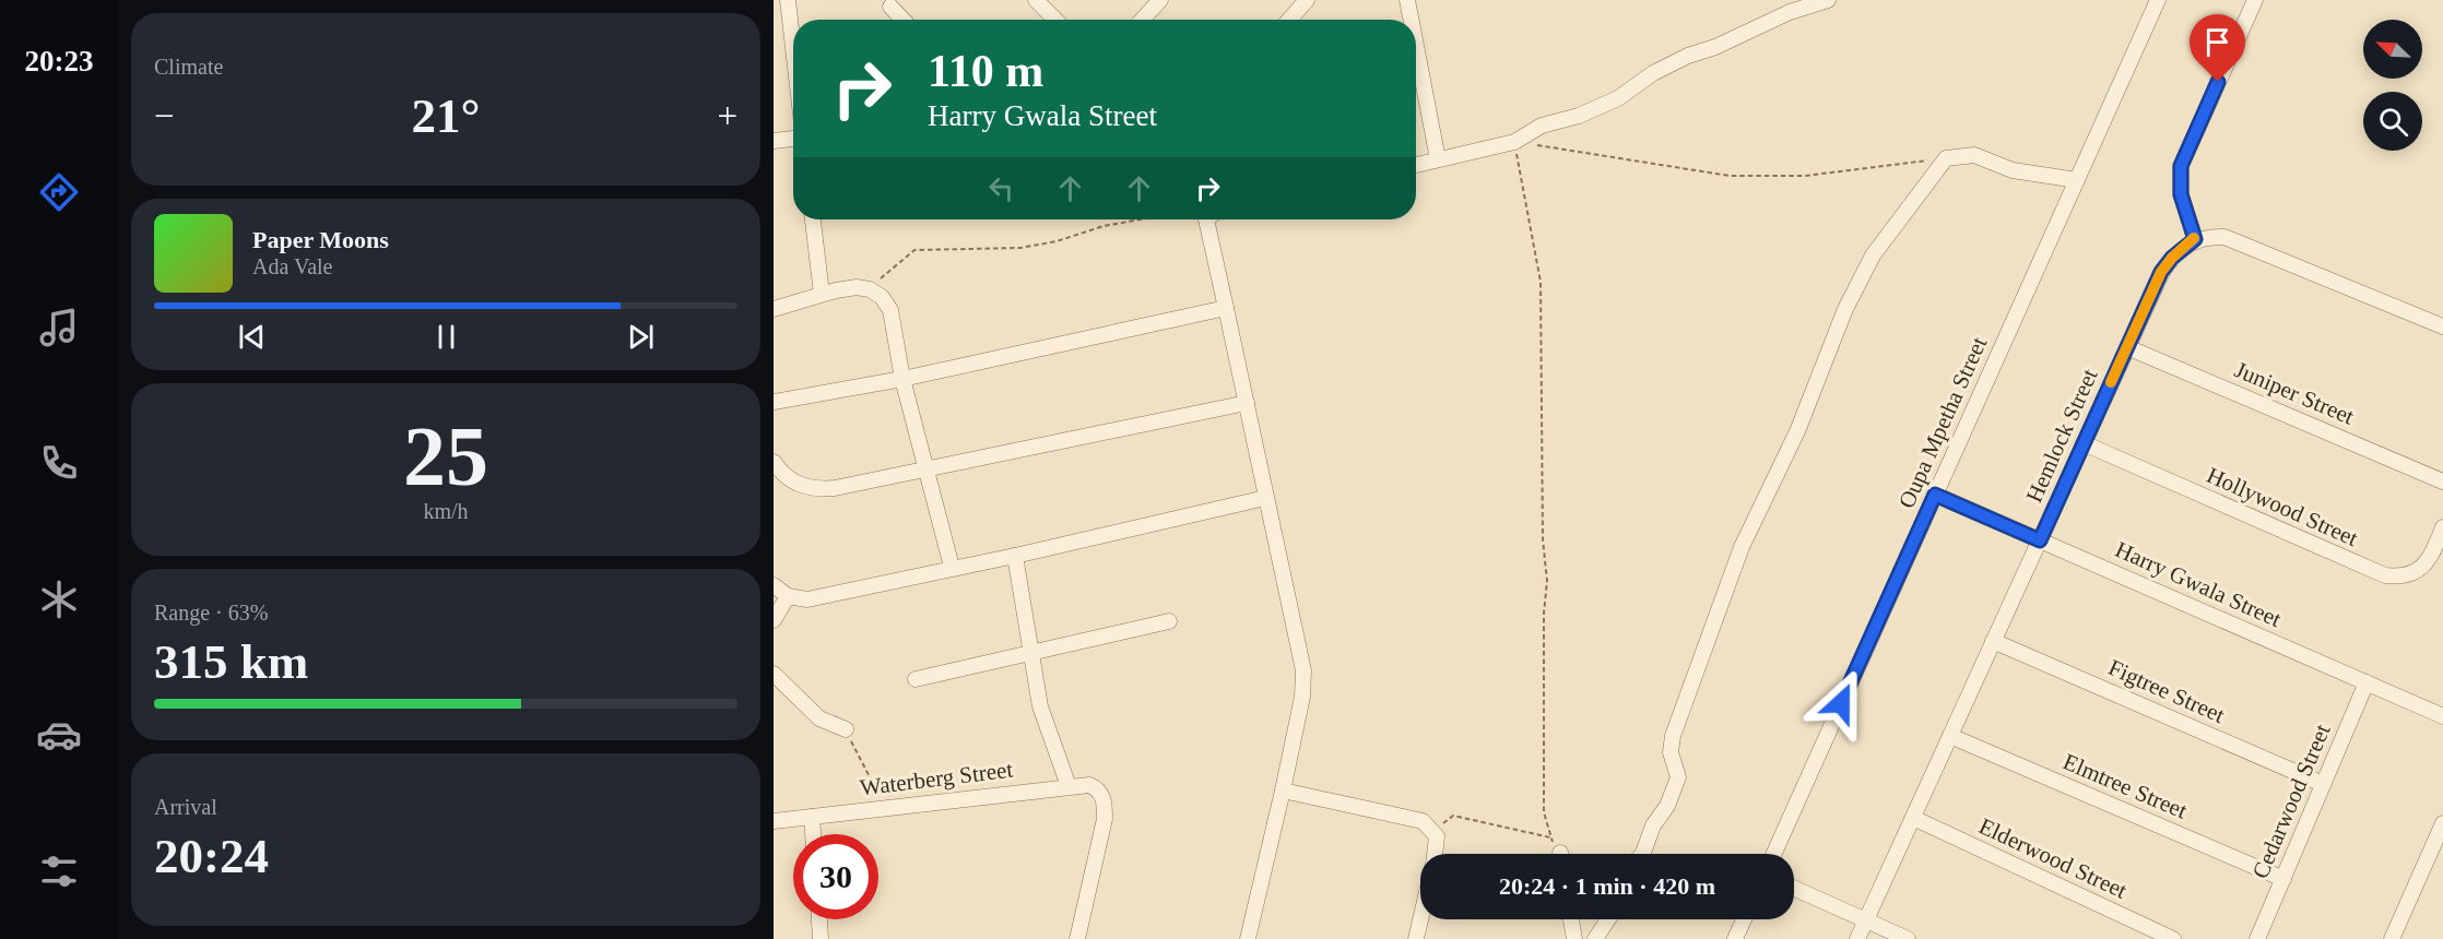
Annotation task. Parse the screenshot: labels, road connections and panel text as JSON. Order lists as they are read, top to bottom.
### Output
{
  "streets": {
    "street": [
      "Juniper Street",
      "Oupa Mpetha Street",
      "Hemlock Street",
      "Hollywood Street",
      "Harry Gwala Street",
      "Figtree Street",
      "Waterberg Street",
      "Elmtree Street",
      "Cedarwood Street",
      "Elderwood Street"
    ]
  },
  "crossings": [
    ["Juniper Street", "Hemlock Street"],
    ["Oupa Mpetha Street", "Harry Gwala Street"],
    ["Hemlock Street", "Hollywood Street"],
    ["Hemlock Street", "Harry Gwala Street"],
    ["Hemlock Street", "Figtree Street"],
    ["Hemlock Street", "Elmtree Street"],
    ["Hemlock Street", "Elderwood Street"],
    ["Harry Gwala Street", "Cedarwood Street"],
    ["Figtree Street", "Cedarwood Street"],
    ["Elmtree Street", "Cedarwood Street"]
  ],
  "north": "top left",
  "page": {
    "tabs": "20:23",
    "tile": [
      "Climate",
      ["25", "km/h"],
      ["Range · 63%", "315 km"],
      ["Arrival", "20:24"]
    ],
    "turn": ["110 m", "Harry Gwala Street"],
    "heat": ["−", "21°", "+"],
    "song": ["Paper Moons", "Ada Vale"],
    "limit": "30",
    "trip": "20:24 · 1 min · 420 m"
  }
}
